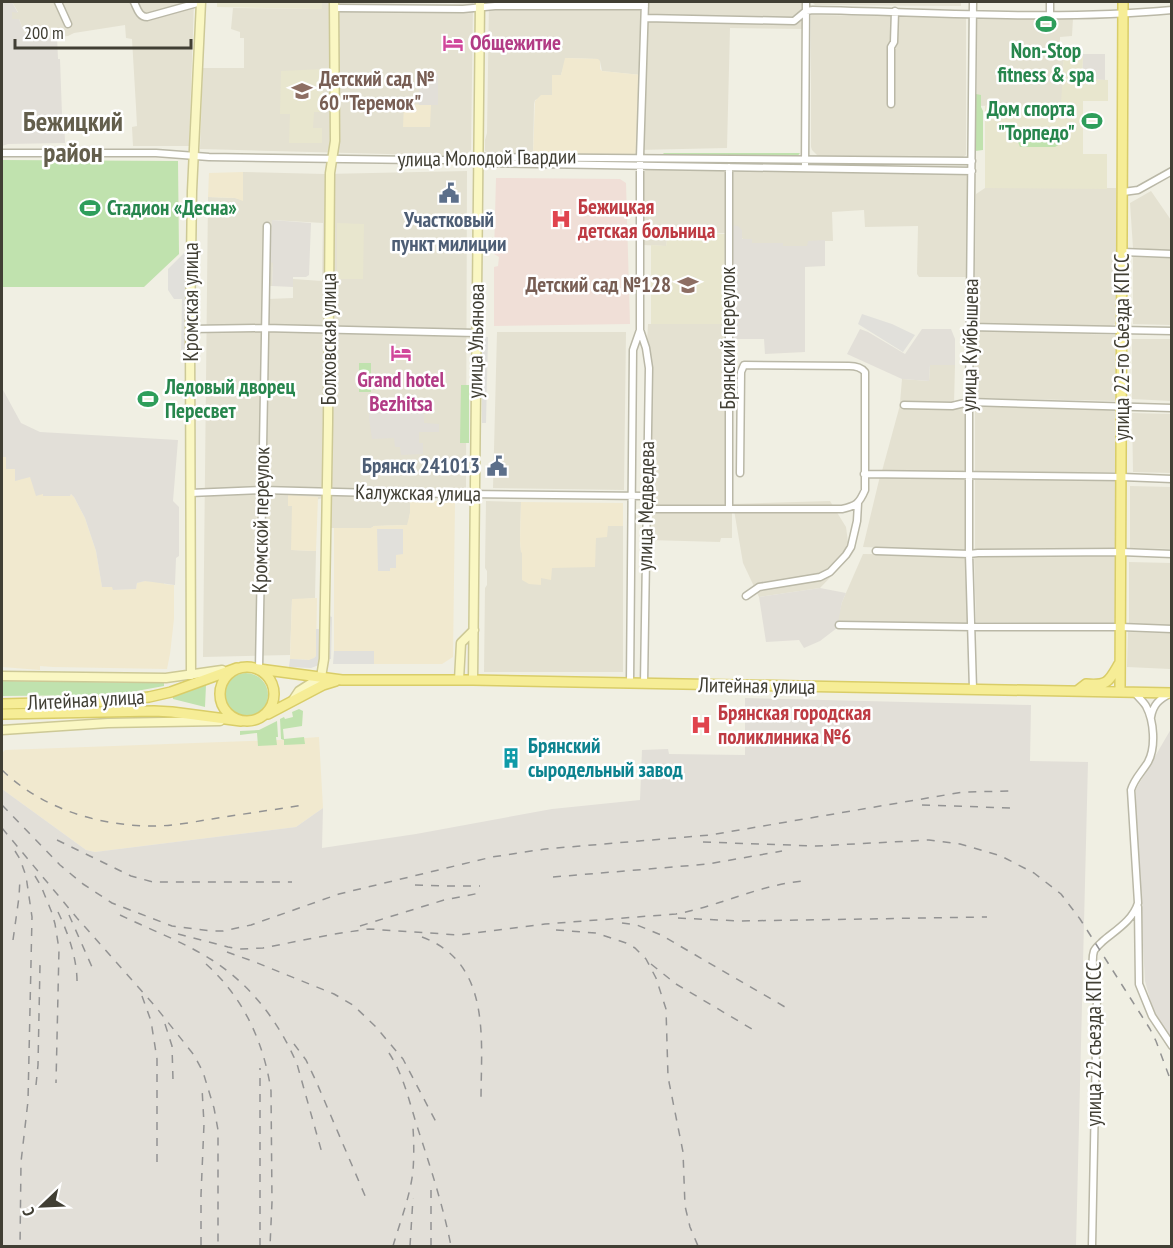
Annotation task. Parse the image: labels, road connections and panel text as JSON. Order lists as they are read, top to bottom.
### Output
{
  "streets": {
    "main road": ["улица 22-го Съезда КПСС", "Литейная улица"],
    "street": [
      "улица Молодой Гвардии",
      "Кромская улица",
      "Брянский переулок",
      "Болховская улица",
      "улица Ульянова",
      "улица Куйбышева",
      "Калужская улица",
      "улица Медведева",
      "Кромской переулок",
      "улица 22 съезда КПСС"
    ]
  },
  "crossings": [
    ["улица Молодой Гвардии", "Кромская улица"],
    ["улица Молодой Гвардии", "Брянский переулок"],
    ["улица Молодой Гвардии", "Болховская улица"],
    ["улица Молодой Гвардии", "улица Ульянова"],
    ["улица Молодой Гвардии", "улица Куйбышева"],
    ["улица Молодой Гвардии", "улица Медведева"],
    ["Кромская улица", "Калужская улица"],
    ["Болховская улица", "Калужская улица"],
    ["Болховская улица", "Литейная улица"],
    ["улица Ульянова", "Калужская улица"],
    ["улица Ульянова", "Литейная улица"],
    ["улица Куйбышева", "Литейная улица"],
    ["улица 22-го Съезда КПСС", "Литейная улица"],
    ["Калужская улица", "улица Медведева"],
    ["Калужская улица", "Кромской переулок"],
    ["улица Медведева", "Литейная улица"],
    ["Кромской переулок", "Литейная улица"]
  ],
  "districts": ["Бежицкий район"],
  "places": {
    "sports": [
      "Non-Stop fitness & spa",
      "Дом спорта \"Торпедо\"",
      "Стадион «Десна»",
      "Ледовый дворец Пересвет"
    ],
    "hotel": ["Общежитие", "Grand hotel Bezhitsa"],
    "school or university": ["Детский сад № 60 \"Теремок\"", "Детский сад №128"],
    "public building": ["Участковый пункт милиции", "Брянск 241013"],
    "hospital": ["Бежицкая детская больница", "Брянская городская поликлиника №6"],
    "building": ["Брянский сыродельный завод"]
  },
  "scale_bar": "200 m",
  "north": "bottom left"
}
